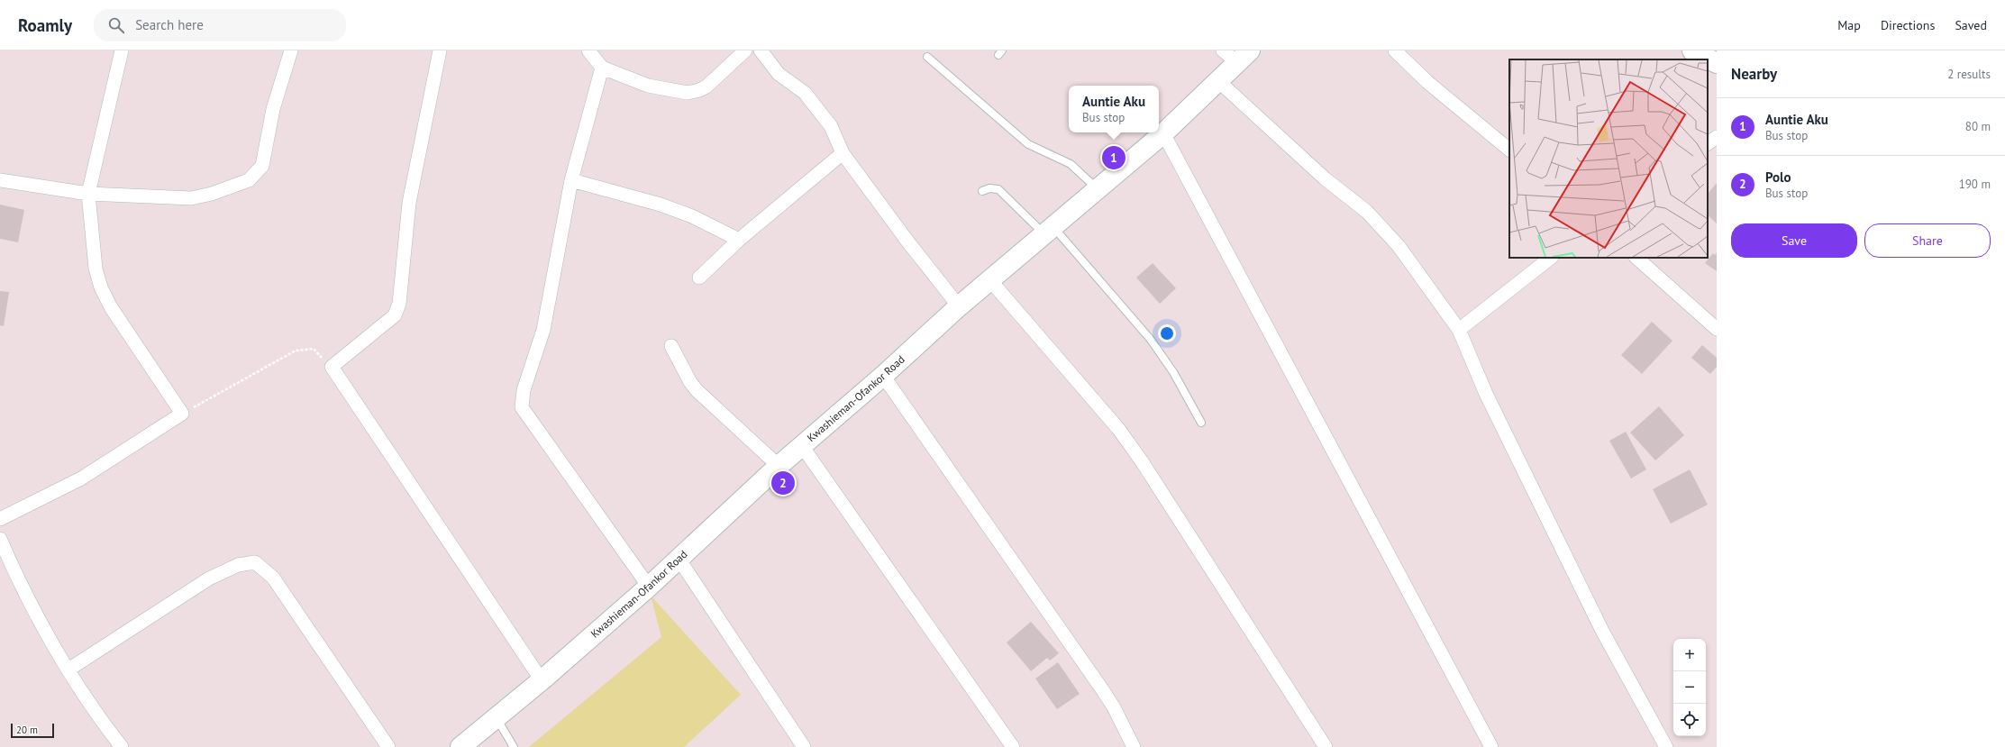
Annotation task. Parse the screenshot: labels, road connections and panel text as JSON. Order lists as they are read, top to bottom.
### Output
{
  "streets": {
    "main road": ["Kwashieman-Ofankor Road"]
  },
  "scale_bar": "20 m",
  "page": {
    "header": "Roamly",
    "search": "Search here",
    "nav": ["Map", "Directions", "Saved"],
    "heading": ["Nearby", "2 results"],
    "popup": ["Auntie Aku", "Bus stop"],
    "list": [
      {
        "mark": "1",
        "name": "Auntie Aku",
        "note": "Bus stop",
        "value": "80 m"
      },
      {
        "mark": "2",
        "name": "Polo",
        "note": "Bus stop",
        "value": "190 m"
      }
    ],
    "pins": ["1", "2"],
    "buttons": ["Save", "Share"],
    "map_buttons": ["+", "−"],
    "scale": "20 m"
  }
}
